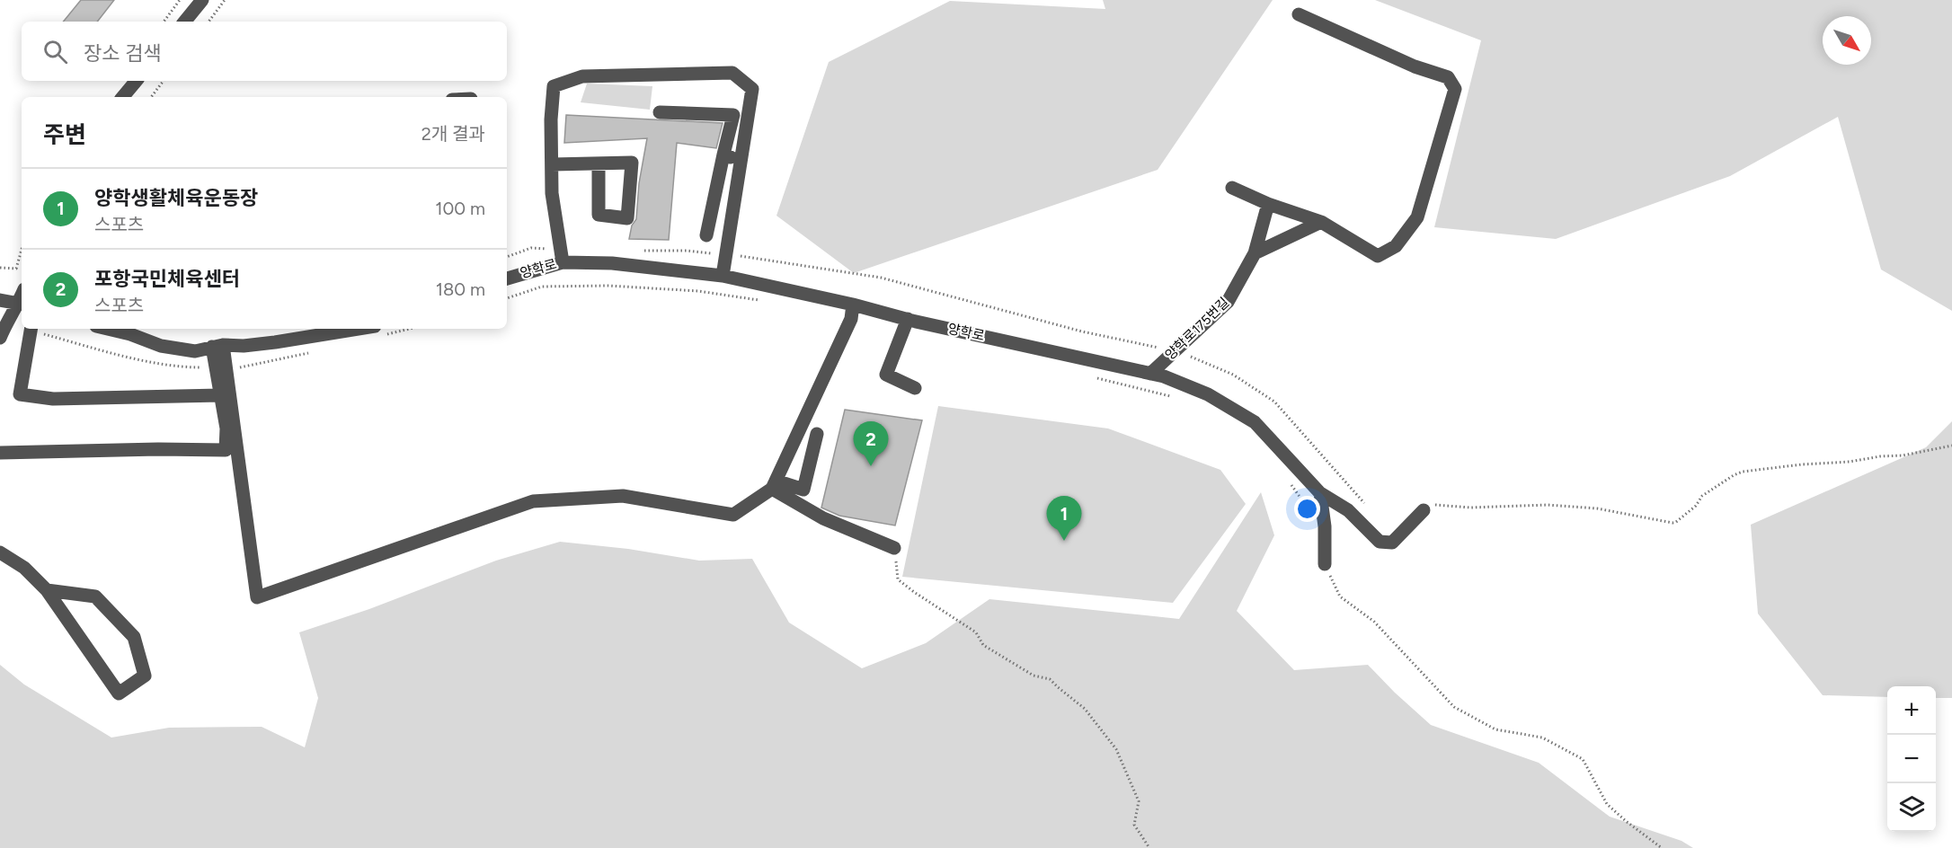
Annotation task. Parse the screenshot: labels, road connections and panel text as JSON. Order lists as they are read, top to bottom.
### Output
{
  "streets": {
    "street": ["양학로", "양학로175번길"]
  },
  "crossings": [
    ["양학로", "양학로175번길"]
  ],
  "north": "bottom right",
  "page": {
    "search": "장소 검색",
    "heading": ["주변", "2개 결과"],
    "list": [
      {
        "mark": "1",
        "name": "양학생활체육운동장",
        "note": "스포츠",
        "value": "100 m"
      },
      {
        "mark": "2",
        "name": "포항국민체육센터",
        "note": "스포츠",
        "value": "180 m"
      }
    ],
    "pins": ["2", "1"],
    "map_buttons": ["+", "−"]
  }
}
